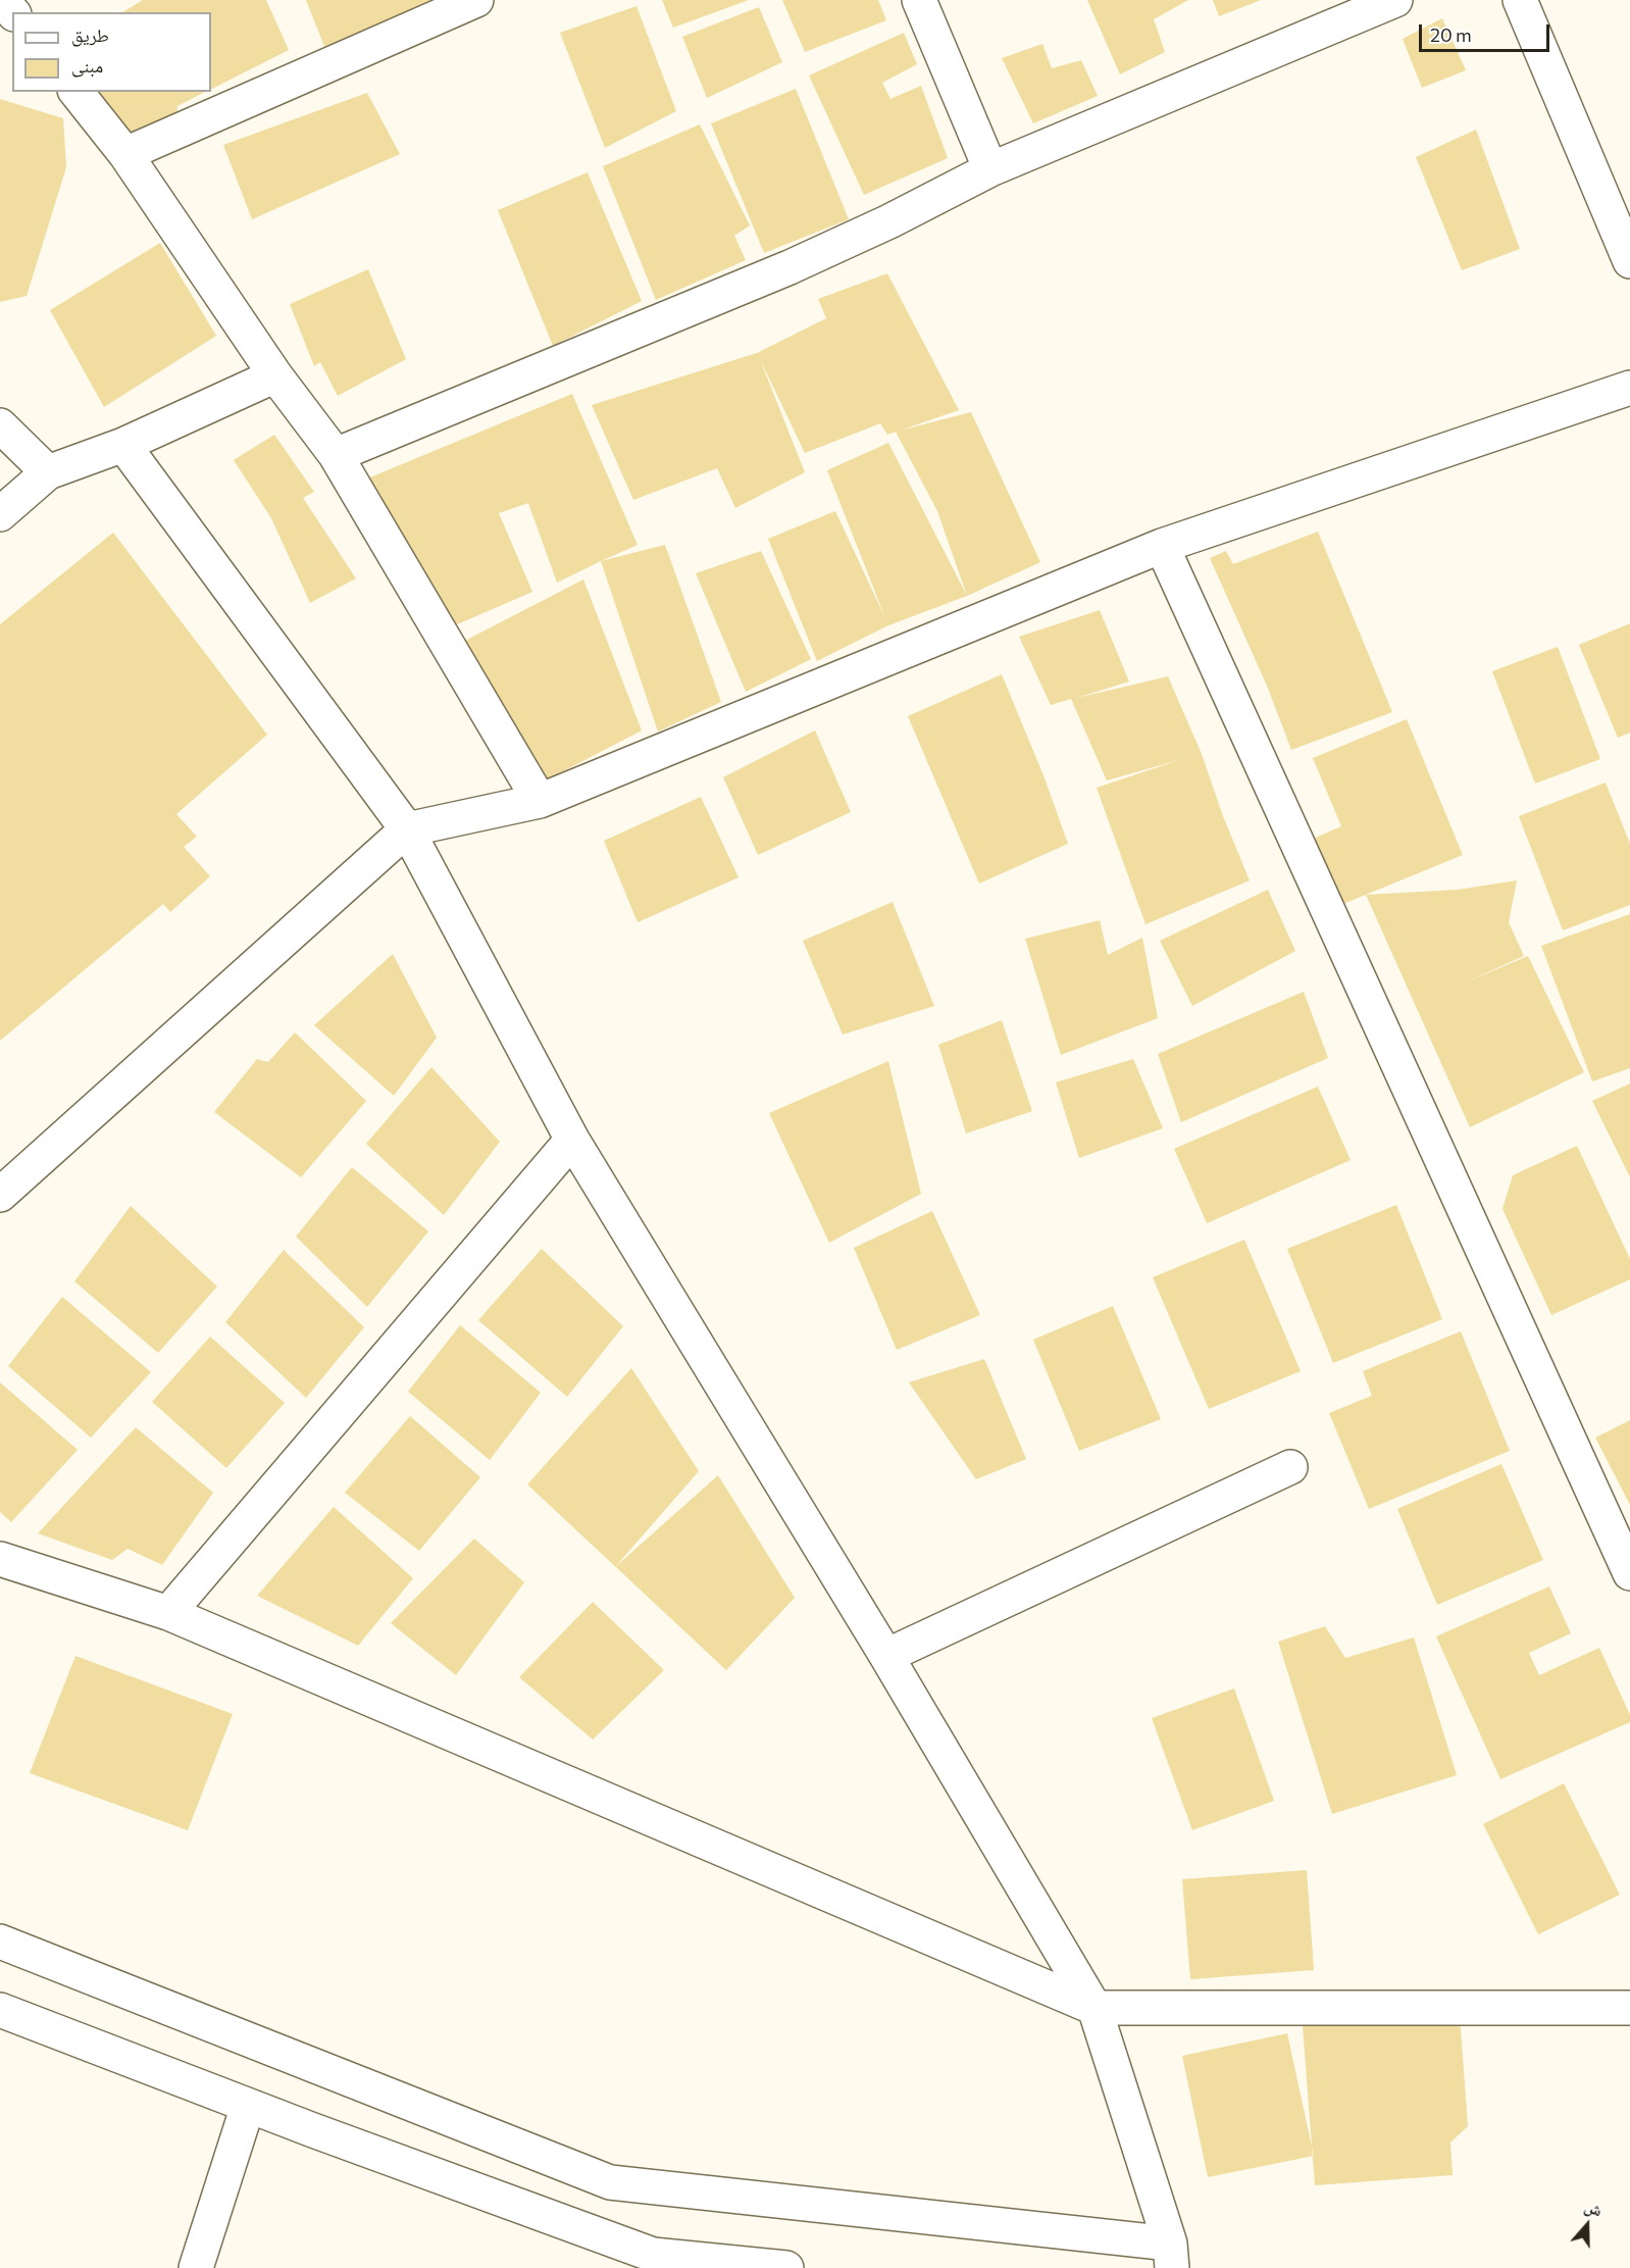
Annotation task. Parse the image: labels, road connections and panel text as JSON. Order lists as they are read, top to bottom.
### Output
{
  "legend": ["طريق", "مبنى"],
  "scale_bar": "20 m",
  "north": "top"
}
